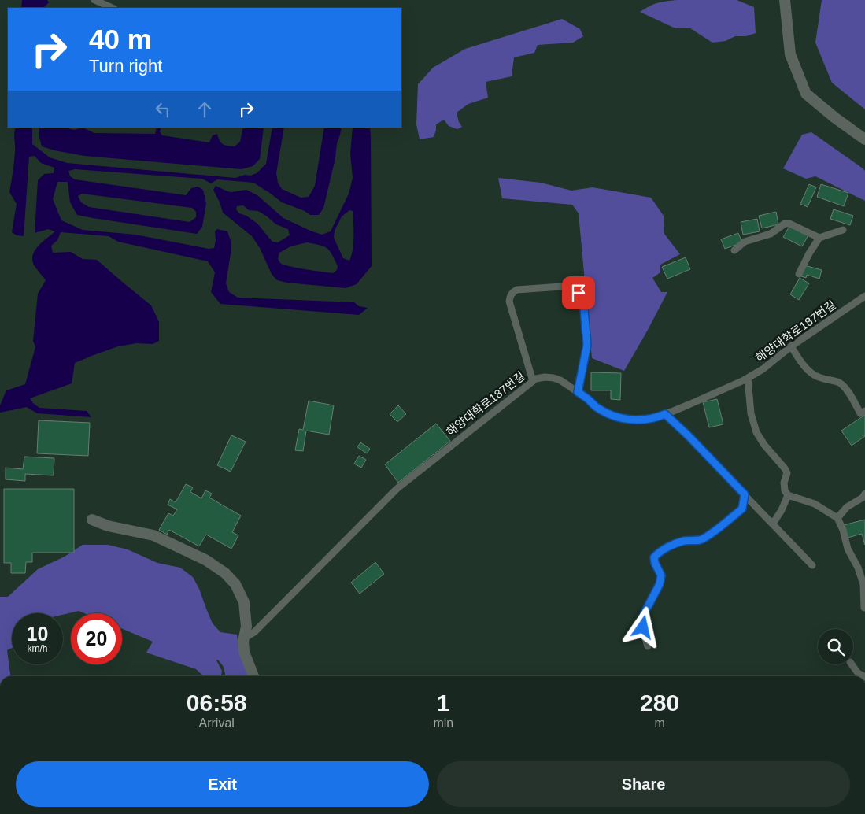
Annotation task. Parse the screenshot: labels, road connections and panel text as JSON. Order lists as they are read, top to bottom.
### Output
{
  "streets": {
    "lane": ["해양대학로187번길"]
  },
  "page": {
    "turn": ["40 m", "Turn right"],
    "speed": "10 km/h",
    "limit": "20",
    "eta": [
      "06:58",
      "Arrival",
      "1",
      "min",
      "280",
      "m"
    ],
    "buttons": ["Exit", "Share"]
  }
}
